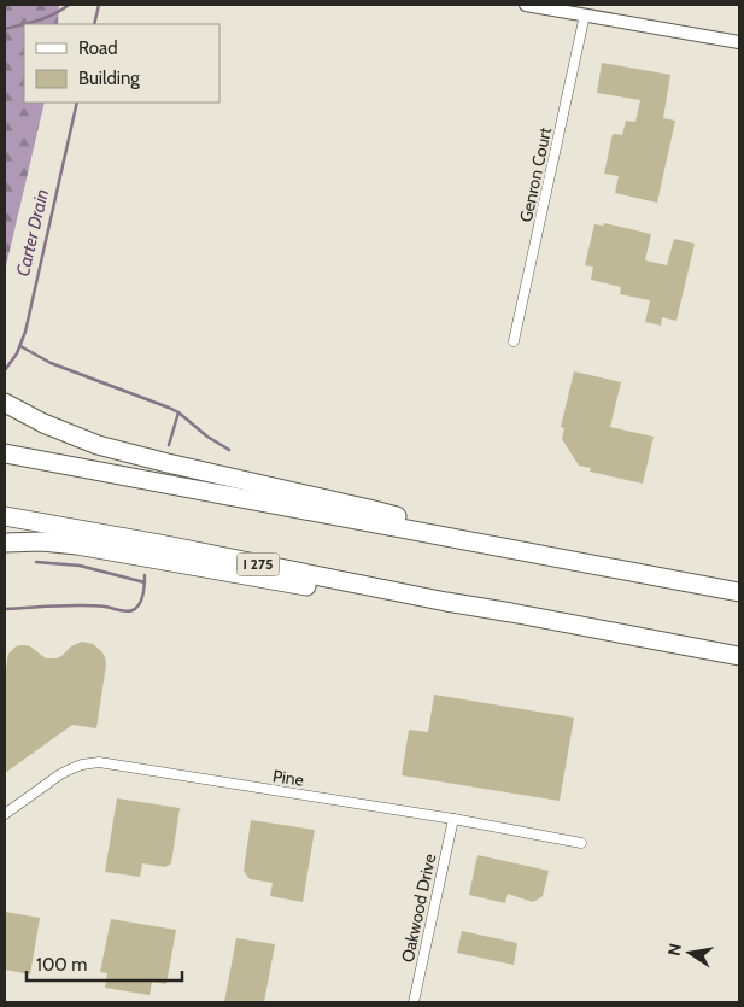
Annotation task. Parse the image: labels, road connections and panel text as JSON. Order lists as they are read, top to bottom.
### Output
{
  "streets": {
    "highway": ["I 275"],
    "street": ["Genron Court", "Pine", "Oakwood Drive"]
  },
  "crossings": [
    ["Pine", "Oakwood Drive"]
  ],
  "water": ["Carter Drain"],
  "legend": ["Road", "Building"],
  "scale_bar": "100 m",
  "north": "left"
}
